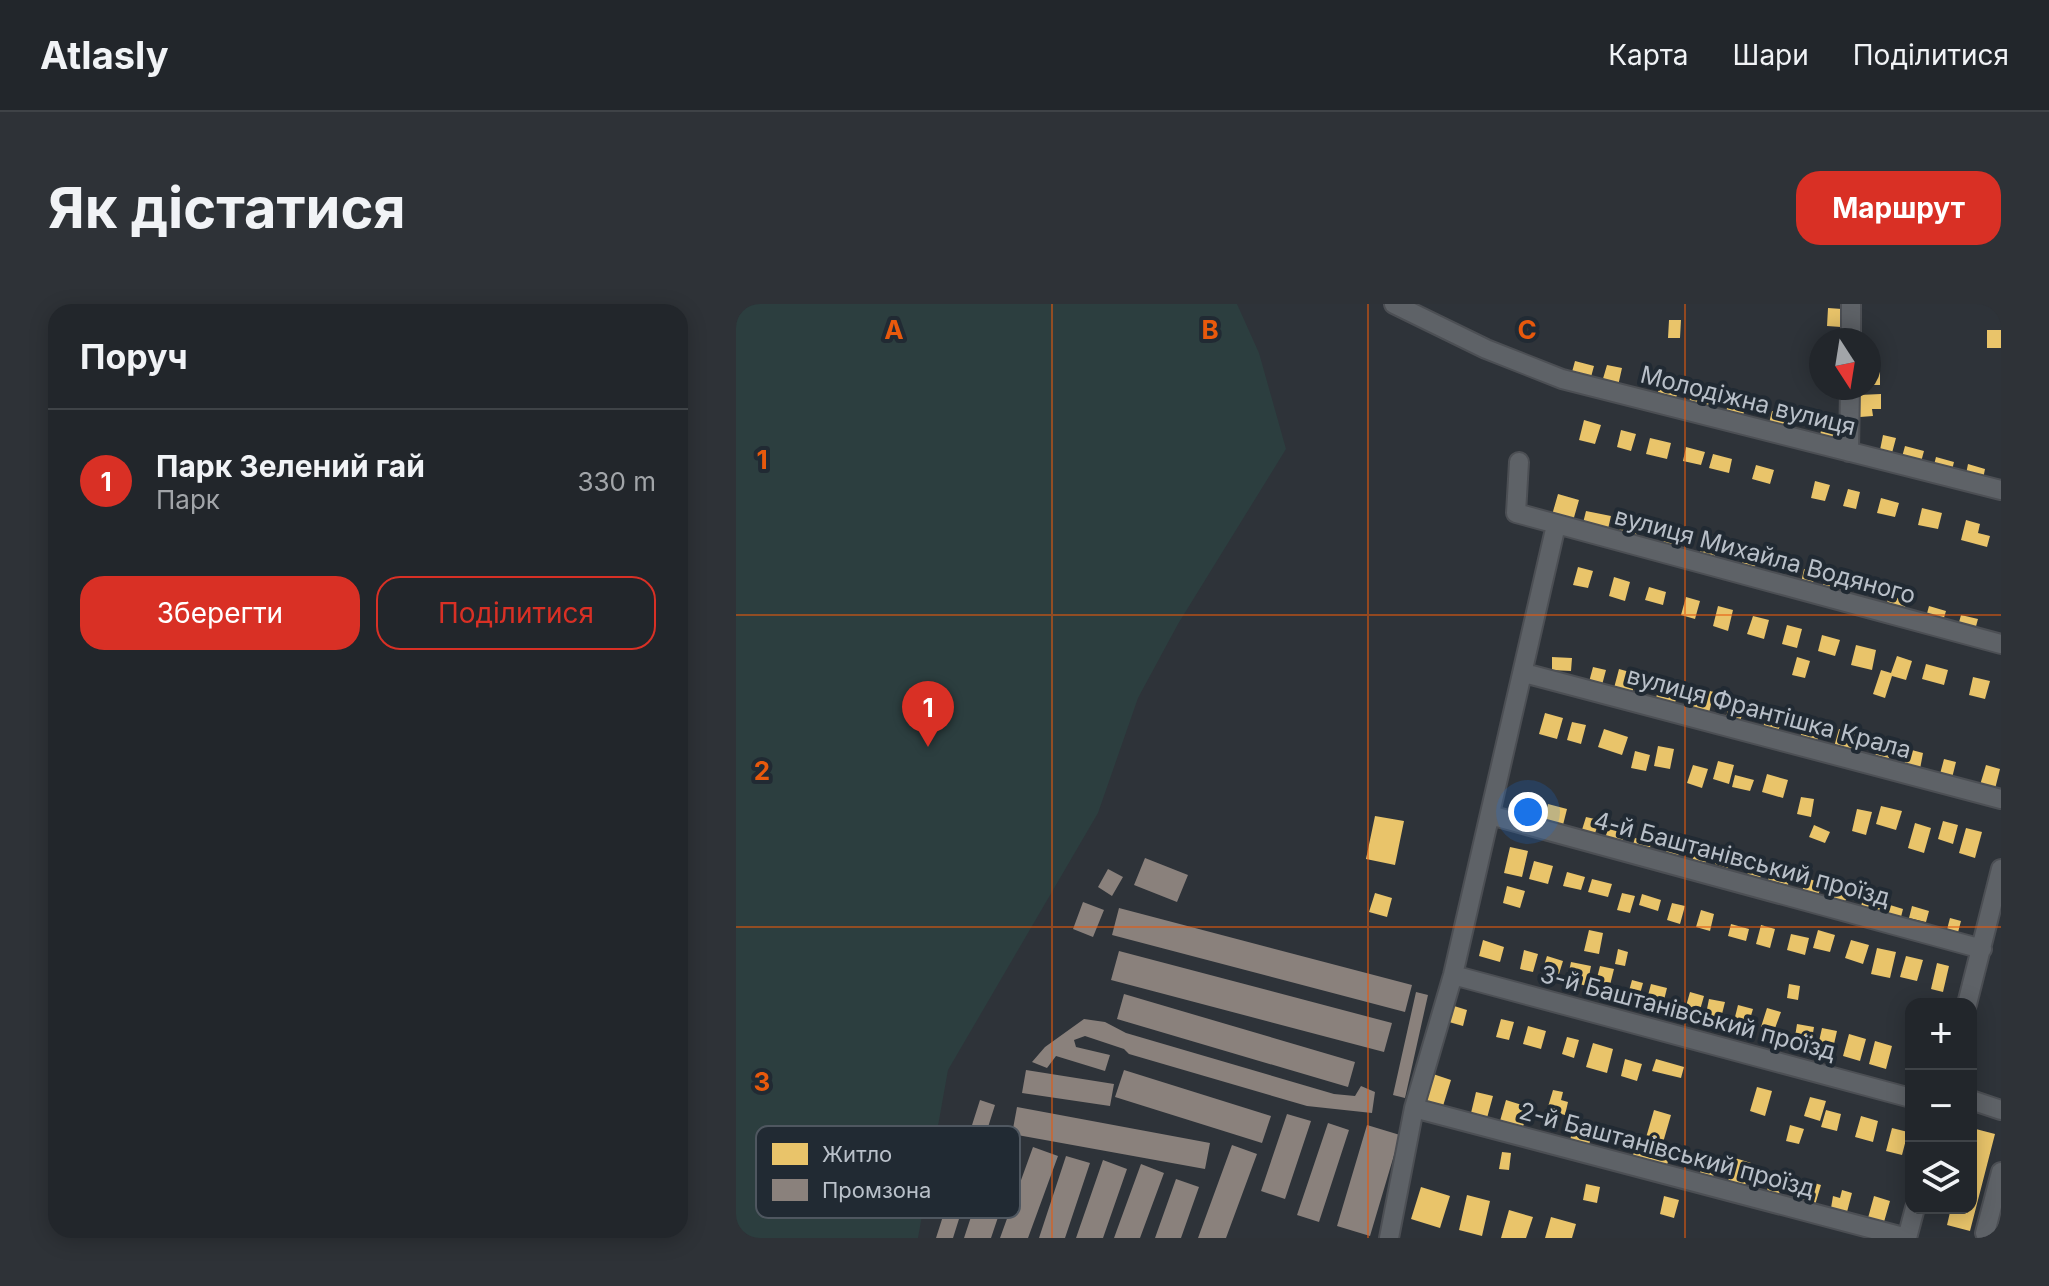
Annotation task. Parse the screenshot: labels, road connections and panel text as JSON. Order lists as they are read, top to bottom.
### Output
{
  "streets": {
    "street": [
      "Молодіжна вулиця",
      "вулиця Михайла Водяного",
      "вулиця Франтішка Крала",
      "4-й Баштанівський проїзд",
      "3-й Баштанівський проїзд",
      "2-й Баштанівський проїзд"
    ]
  },
  "legend": ["Житло", "Промзона"],
  "north": "bottom",
  "page": {
    "header": "Atlasly",
    "nav": ["Карта", "Шари", "Поділитися"],
    "buttons": [
      "Маршрут",
      ["Зберегти", "Поділитися"]
    ],
    "title": "Як дістатися",
    "heading": "Поруч",
    "list": [
      {
        "mark": "1",
        "name": "Парк Зелений гай",
        "note": "Парк",
        "value": "330 m"
      }
    ],
    "pins": "1",
    "map_buttons": ["+", "−"]
  },
  "grid": {
    "columns": ["A", "B", "C"],
    "rows": ["1", "2", "3"]
  }
}
